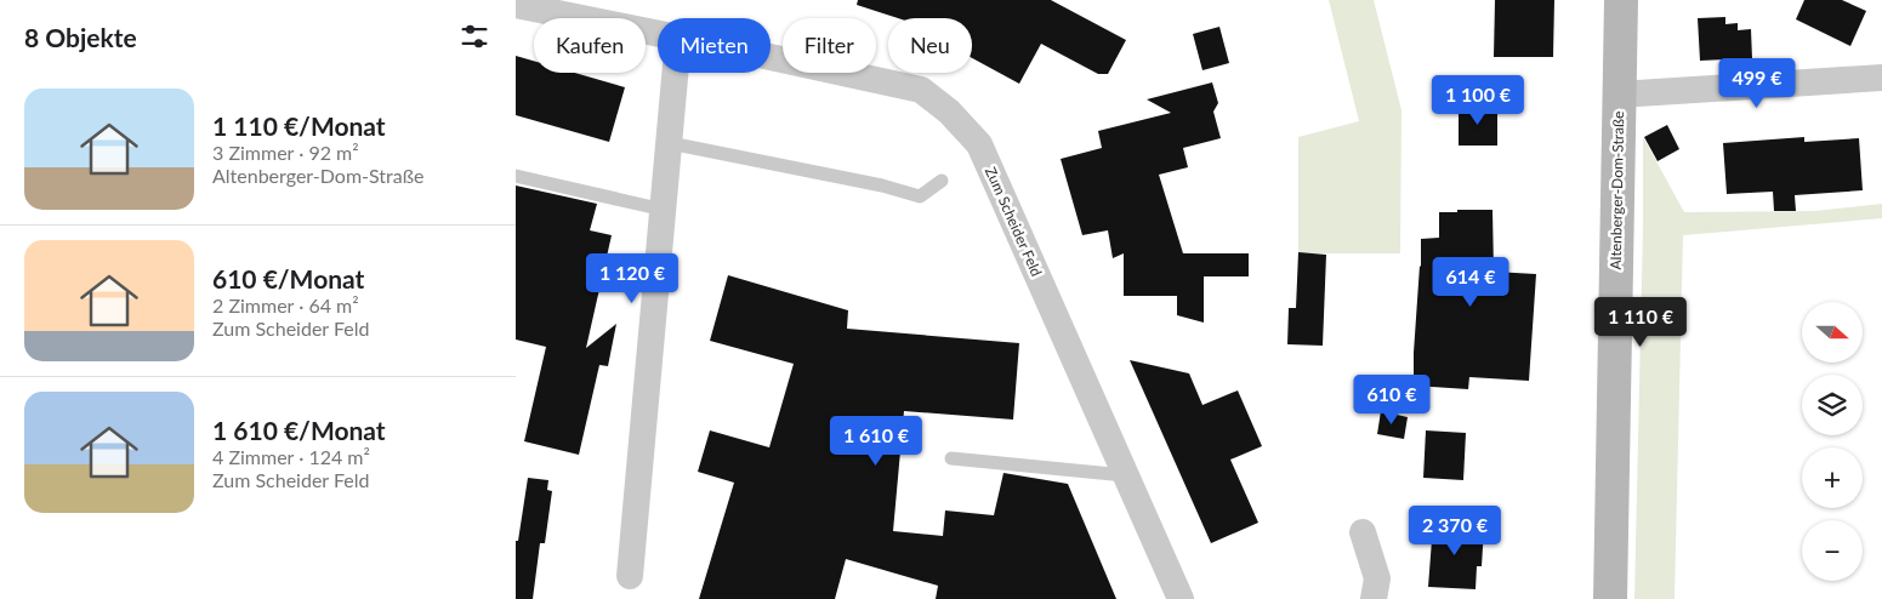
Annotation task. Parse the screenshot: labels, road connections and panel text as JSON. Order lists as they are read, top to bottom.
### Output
{
  "streets": {
    "main road": ["Altenberger-Dom-Straße"],
    "street": ["Zum Scheider Feld"]
  },
  "north": "right",
  "page": {
    "heading": "8 Objekte",
    "chip": [
      "Kaufen",
      "Mieten",
      "Filter",
      "Neu"
    ],
    "price": [
      "499 €",
      "1 100 €",
      "1 120 €",
      "614 €",
      "1 110 €",
      "610 €",
      "1 610 €",
      "2 370 €"
    ],
    "list": [
      {
        "name": "1 110 €/Monat",
        "note": "3 Zimmer · 92 m² · Altenberger-Dom-Straße"
      },
      {
        "name": "610 €/Monat",
        "note": "2 Zimmer · 64 m² · Zum Scheider Feld"
      },
      {
        "name": "1 610 €/Monat",
        "note": "4 Zimmer · 124 m² · Zum Scheider Feld"
      }
    ],
    "map_buttons": ["+", "−"]
  }
}
